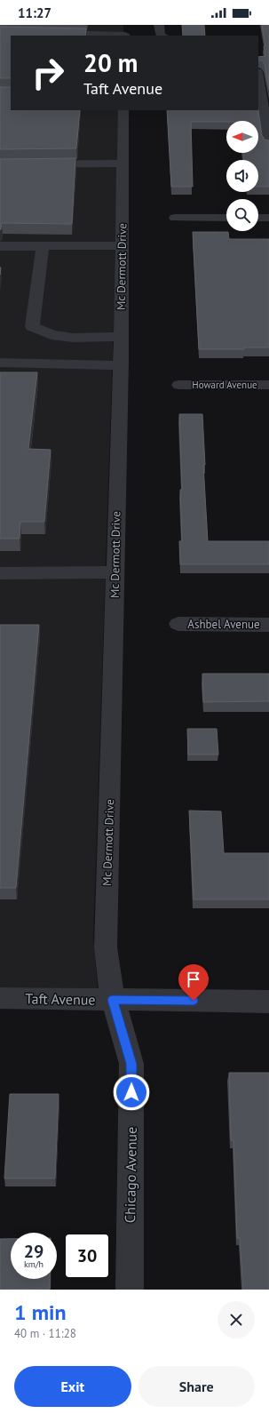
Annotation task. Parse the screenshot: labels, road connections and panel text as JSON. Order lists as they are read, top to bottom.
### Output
{
  "streets": {
    "street": [
      "Mc Dermott Drive",
      "Howard Avenue",
      "Ashbel Avenue",
      "Taft Avenue",
      "Chicago Avenue"
    ]
  },
  "crossings": [
    ["Mc Dermott Drive", "Taft Avenue"],
    ["Mc Dermott Drive", "Chicago Avenue"],
    ["Taft Avenue", "Chicago Avenue"]
  ],
  "north": "left",
  "page": {
    "status": "11:27",
    "turn": ["20 m", "Taft Avenue"],
    "speed": "29 km/h",
    "limit": "30",
    "heading": ["1 min", "40 m · 11:28"],
    "buttons": ["Exit", "Share"]
  }
}
